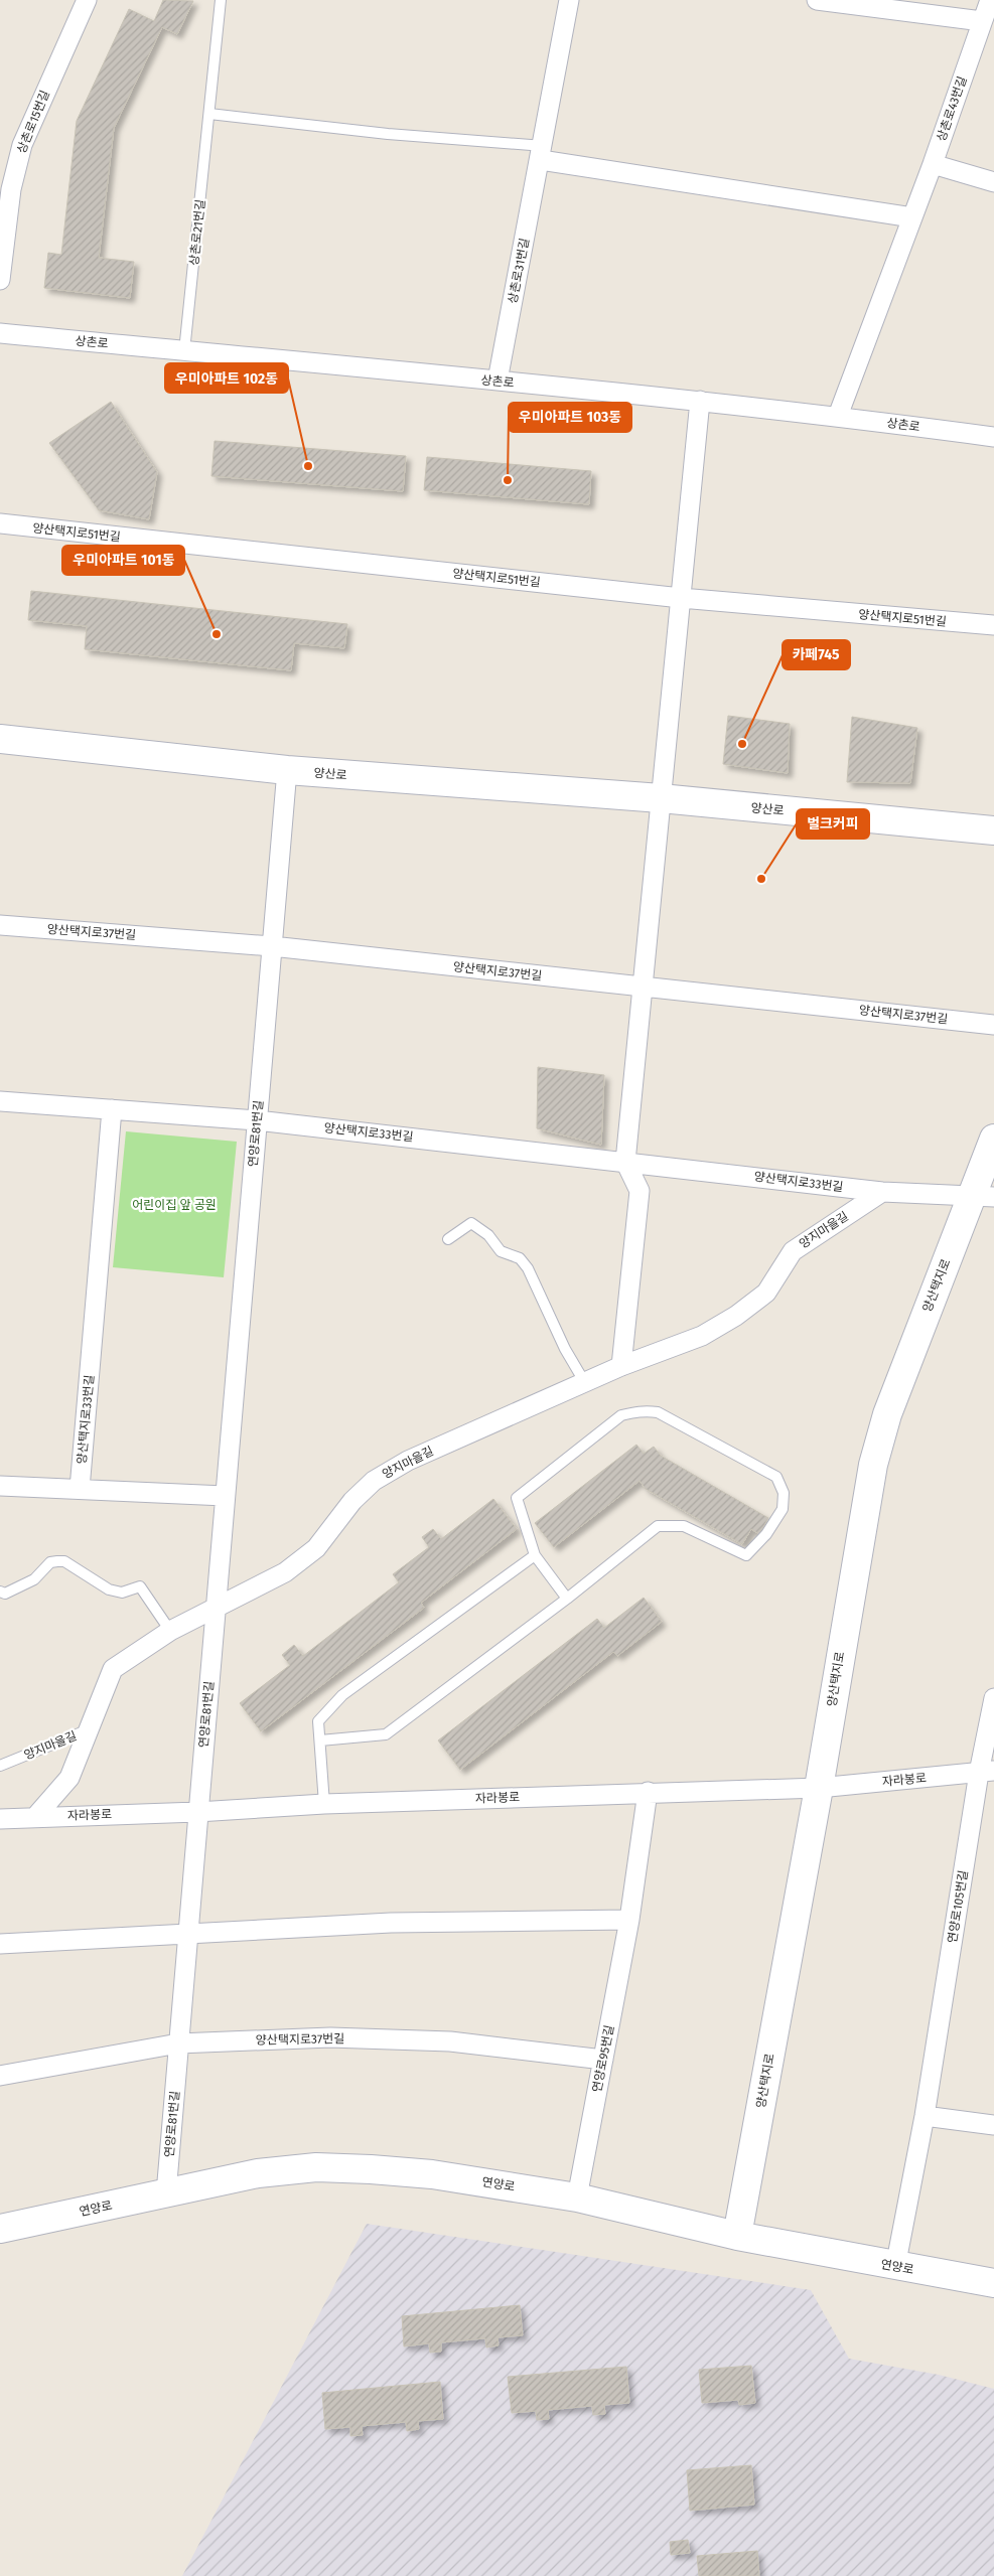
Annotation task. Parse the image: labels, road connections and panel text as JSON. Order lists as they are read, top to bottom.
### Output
{
  "streets": {
    "street": [
      "상촌로43번길",
      "상촌로15번길",
      "상촌로31번길",
      "상촌로",
      "양산택지로51번길",
      "양산로",
      "양산택지로37번길",
      "양산택지로33번길",
      "연양로81번길",
      "양지마을길",
      "양산택지로",
      "자라봉로",
      "연양로105번길",
      "연양로95번길",
      "연양로"
    ],
    "lane": ["상촌로21번길"]
  },
  "crossings": [
    ["상촌로43번길", "상촌로"],
    ["상촌로21번길", "상촌로"],
    ["상촌로31번길", "상촌로"],
    ["양산로", "연양로81번길"],
    ["양산택지로37번길", "연양로81번길"],
    ["양산택지로37번길", "연양로95번길"],
    ["양산택지로33번길", "연양로81번길"],
    ["양산택지로33번길", "양지마을길"],
    ["양산택지로33번길", "양산택지로"],
    ["연양로81번길", "양지마을길"],
    ["연양로81번길", "자라봉로"],
    ["연양로81번길", "연양로"],
    ["양산택지로", "자라봉로"],
    ["양산택지로", "연양로"],
    ["자라봉로", "연양로105번길"],
    ["자라봉로", "연양로95번길"],
    ["연양로105번길", "연양로"],
    ["연양로95번길", "연양로"]
  ],
  "parks": ["어린이집 앞 공원"],
  "places": [
    "우미아파트 102동",
    "우미아파트 103동",
    "우미아파트 101동",
    "카페745",
    "벌크커피"
  ]
}
